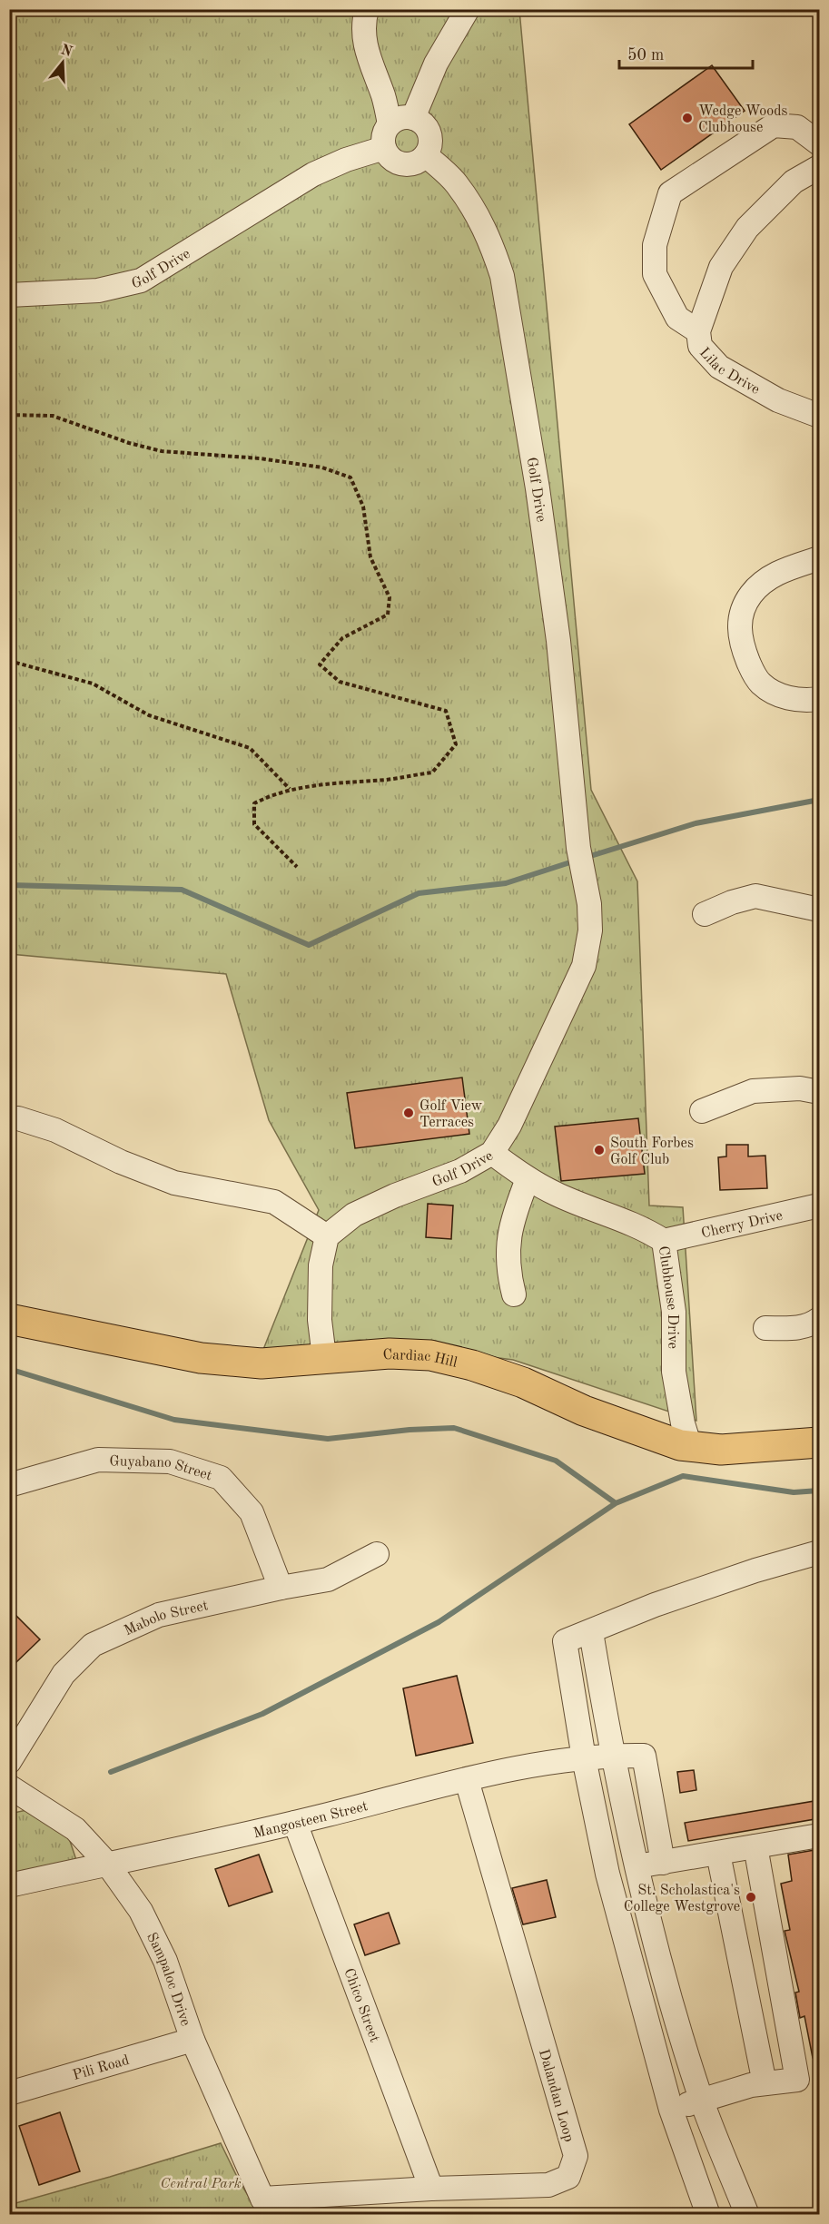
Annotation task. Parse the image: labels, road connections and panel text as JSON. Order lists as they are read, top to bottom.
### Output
{
  "streets": {
    "main road": ["Cardiac Hill"],
    "street": [
      "Golf Drive",
      "Lilac Drive",
      "Cherry Drive",
      "Clubhouse Drive",
      "Guyabano Street",
      "Mabolo Street",
      "Mangosteen Street",
      "Sampaloc Drive",
      "Chico Street",
      "Pili Road",
      "Dalandan Loop"
    ]
  },
  "crossings": [
    ["Golf Drive", "Clubhouse Drive"],
    ["Cherry Drive", "Clubhouse Drive"],
    ["Clubhouse Drive", "Cardiac Hill"],
    ["Guyabano Street", "Mabolo Street"],
    ["Mangosteen Street", "Sampaloc Drive"],
    ["Mangosteen Street", "Chico Street"],
    ["Mangosteen Street", "Dalandan Loop"],
    ["Sampaloc Drive", "Pili Road"],
    ["Sampaloc Drive", "Dalandan Loop"],
    ["Chico Street", "Dalandan Loop"]
  ],
  "parks": ["Central Park"],
  "places": [
    "Wedge Woods Clubhouse",
    "Golf View Terraces",
    "South Forbes Golf Club",
    "St. Scholastica's College Westgrove"
  ],
  "scale_bar": "50 m",
  "north": "top"
}
